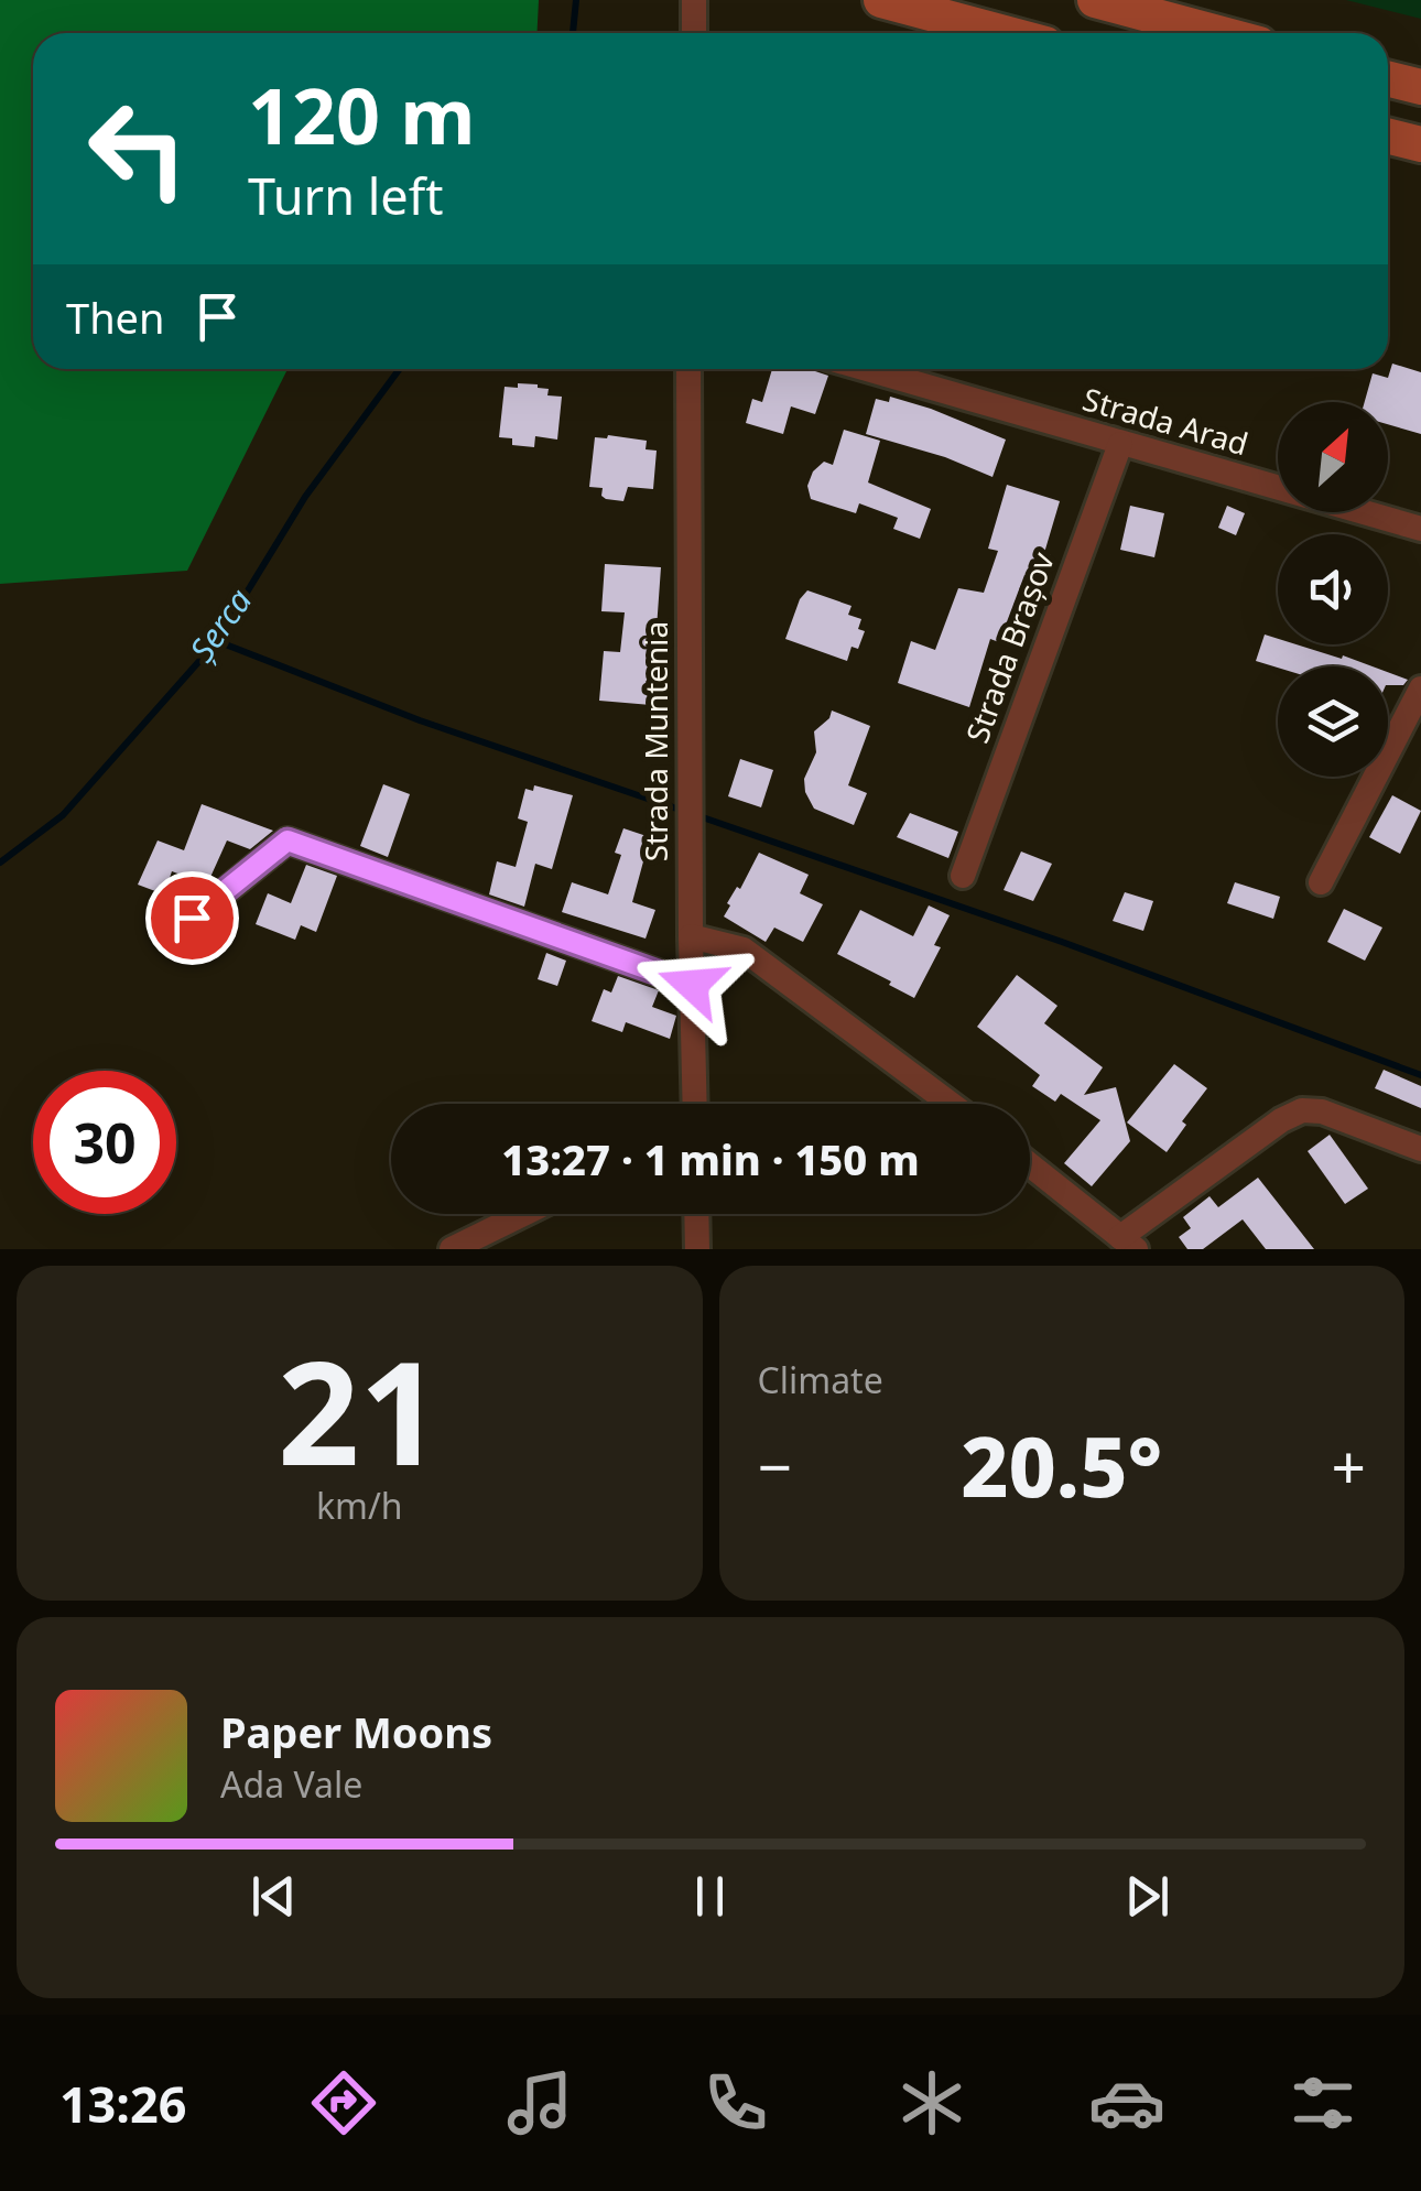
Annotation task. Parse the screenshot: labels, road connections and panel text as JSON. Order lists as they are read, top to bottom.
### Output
{
  "streets": {
    "street": ["Strada Arad", "Strada Brașov", "Strada Muntenia"]
  },
  "crossings": [
    ["Strada Arad", "Strada Brașov"]
  ],
  "water": ["Șerca"],
  "north": "top right",
  "page": {
    "turn": ["120 m", "Turn left"],
    "then": "Then",
    "limit": "30",
    "trip": "13:27 · 1 min · 150 m",
    "tile": [
      ["21", "km/h"],
      "Climate"
    ],
    "heat": ["−", "20.5°", "+"],
    "song": ["Paper Moons", "Ada Vale"],
    "tabs": "13:26"
  }
}
